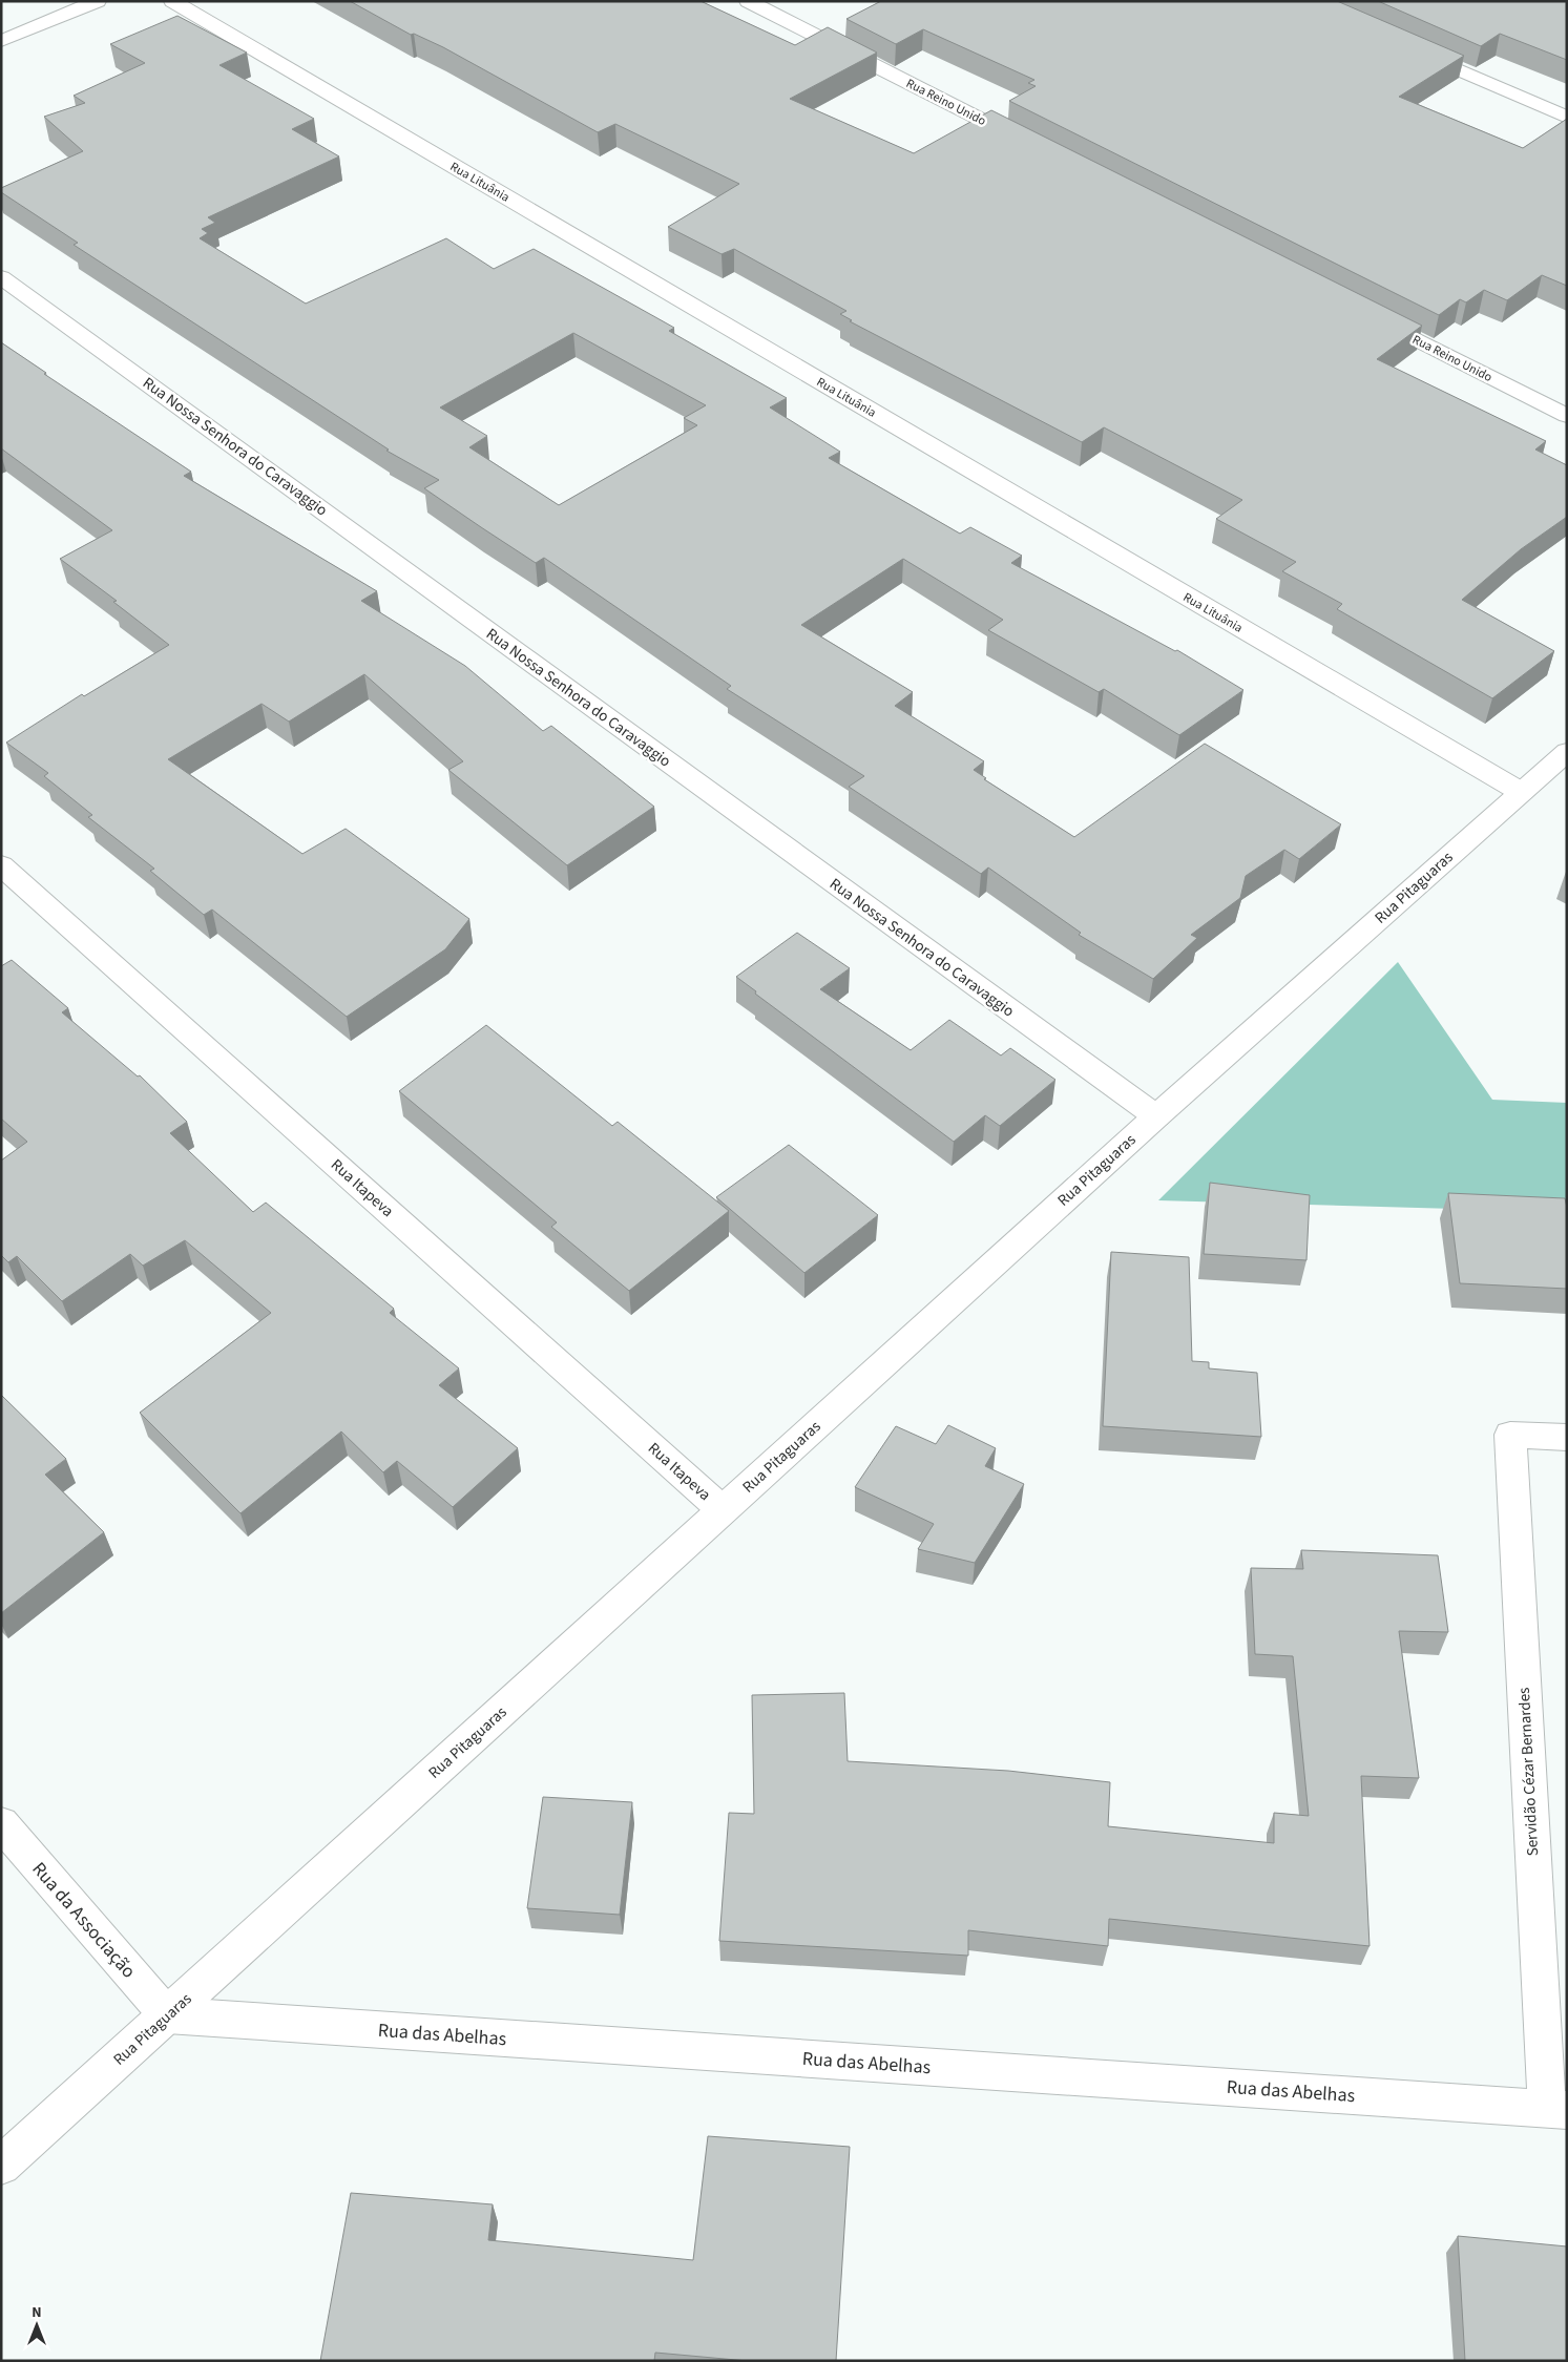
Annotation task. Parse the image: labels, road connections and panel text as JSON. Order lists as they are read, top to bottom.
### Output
{
  "streets": {
    "street": [
      "Rua Reino Unido",
      "Rua Lituânia",
      "Rua Nossa Senhora do Caravaggio",
      "Rua Pitaguaras",
      "Rua Itapeva",
      "Servidão Cézar Bernardes",
      "Rua da Associação",
      "Rua das Abelhas"
    ]
  },
  "crossings": [
    ["Rua Lituânia", "Rua Pitaguaras"],
    ["Rua Nossa Senhora do Caravaggio", "Rua Pitaguaras"],
    ["Rua Pitaguaras", "Rua Itapeva"],
    ["Rua Pitaguaras", "Rua da Associação"],
    ["Rua Pitaguaras", "Rua das Abelhas"],
    ["Servidão Cézar Bernardes", "Rua das Abelhas"],
    ["Rua da Associação", "Rua das Abelhas"]
  ],
  "north": "top"
}
